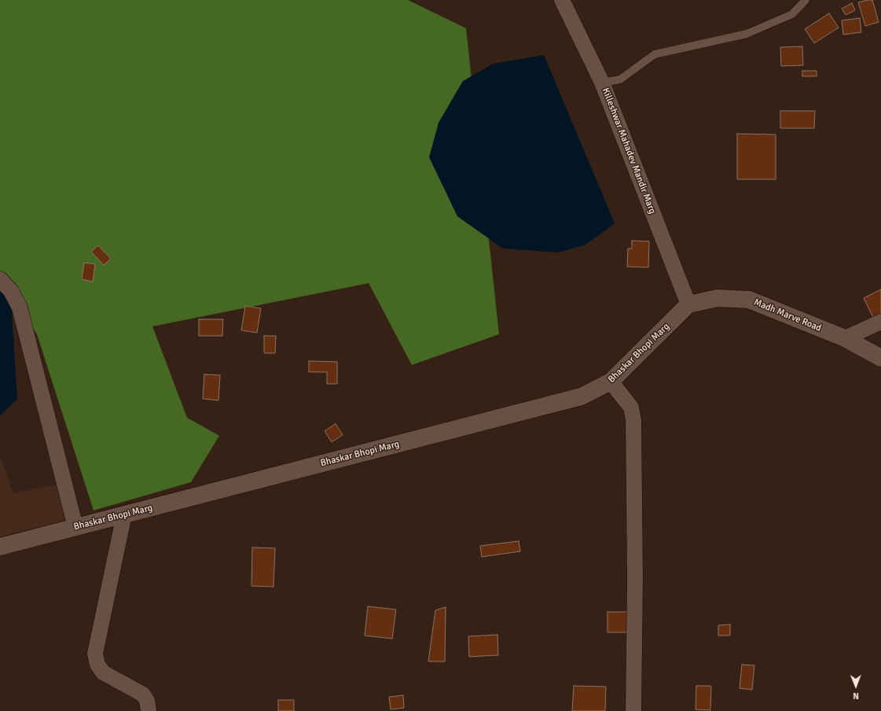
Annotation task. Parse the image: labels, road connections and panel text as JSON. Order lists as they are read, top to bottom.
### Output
{
  "streets": {
    "street": ["Killeshwar Mahadev Mandir Marg", "Madh Marve Road", "Bhaskar Bhopi Marg"]
  },
  "crossings": [
    ["Killeshwar Mahadev Mandir Marg", "Madh Marve Road"],
    ["Killeshwar Mahadev Mandir Marg", "Bhaskar Bhopi Marg"],
    ["Madh Marve Road", "Bhaskar Bhopi Marg"]
  ],
  "north": "bottom"
}
